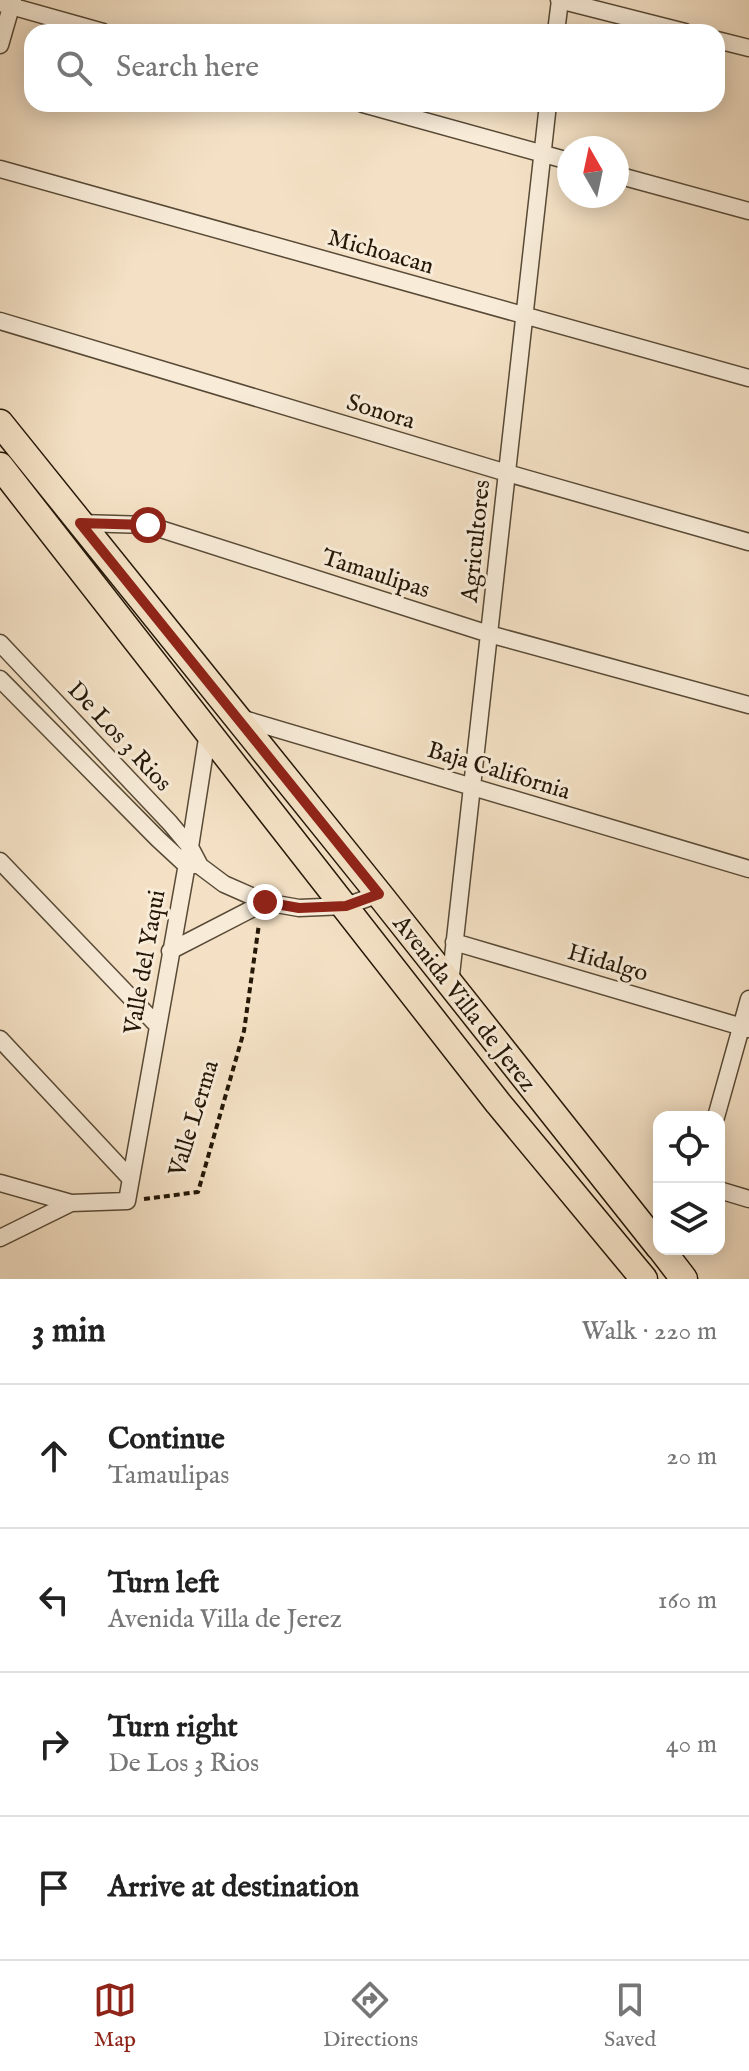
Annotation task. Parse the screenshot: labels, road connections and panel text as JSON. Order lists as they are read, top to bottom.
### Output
{
  "streets": {
    "main road": ["Avenida Villa de Jerez"],
    "street": [
      "Michoacan",
      "Sonora",
      "Agricultores",
      "Tamaulipas",
      "De Los 3 Rios",
      "Baja California",
      "Valle del Yaqui",
      "Hidalgo",
      "Valle Lerma"
    ]
  },
  "crossings": [
    ["Michoacan", "Agricultores"],
    ["Sonora", "Agricultores"],
    ["Agricultores", "Tamaulipas"],
    ["Agricultores", "Baja California"],
    ["Agricultores", "Hidalgo"],
    ["Agricultores", "Avenida Villa de Jerez"],
    ["Tamaulipas", "Avenida Villa de Jerez"],
    ["De Los 3 Rios", "Valle del Yaqui"],
    ["De Los 3 Rios", "Avenida Villa de Jerez"],
    ["De Los 3 Rios", "Valle Lerma"],
    ["Baja California", "Avenida Villa de Jerez"],
    ["Valle del Yaqui", "Avenida Villa de Jerez"],
    ["Valle del Yaqui", "Valle Lerma"]
  ],
  "north": "top",
  "page": {
    "search": "Search here",
    "heading": ["3 min", "Walk · 220 m"],
    "list": [
      ["Continue", "Tamaulipas", "20 m"],
      ["Turn left", "Avenida Villa de Jerez", "160 m"],
      ["Turn right", "De Los 3 Rios", "40 m"],
      "Arrive at destination"
    ],
    "nav": ["Map", "Directions", "Saved"]
  }
}
